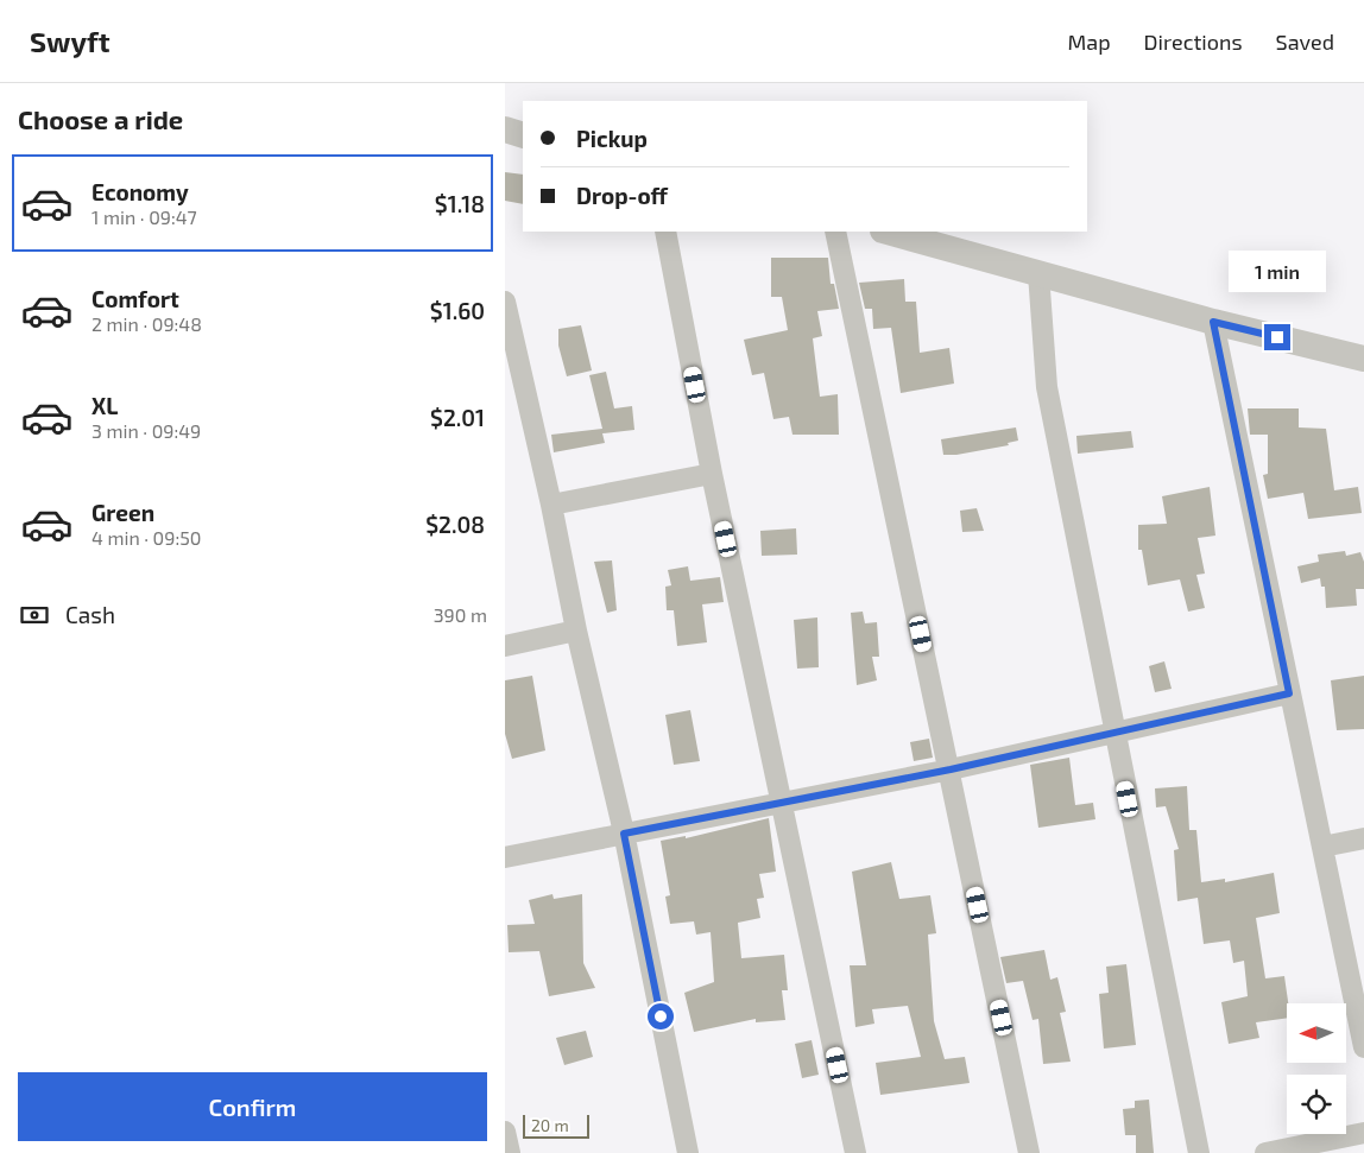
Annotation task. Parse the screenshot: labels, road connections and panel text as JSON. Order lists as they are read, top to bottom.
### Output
{
  "scale_bar": "20 m",
  "north": "left",
  "page": {
    "header": "Swyft",
    "nav": ["Map", "Directions", "Saved"],
    "heading": "Choose a ride",
    "banner": ["Pickup", "Drop-off"],
    "list": [
      {
        "name": "Economy",
        "note": "1 min · 09:47",
        "value": "$1.18"
      },
      {
        "name": "Comfort",
        "note": "2 min · 09:48",
        "value": "$1.60"
      },
      {
        "name": "XL",
        "note": "3 min · 09:49",
        "value": "$2.01"
      },
      {
        "name": "Green",
        "note": "4 min · 09:50",
        "value": "$2.08"
      }
    ],
    "bubble": "1 min",
    "pay": ["Cash", "390 m"],
    "buttons": "Confirm",
    "scale": "20 m"
  }
}
